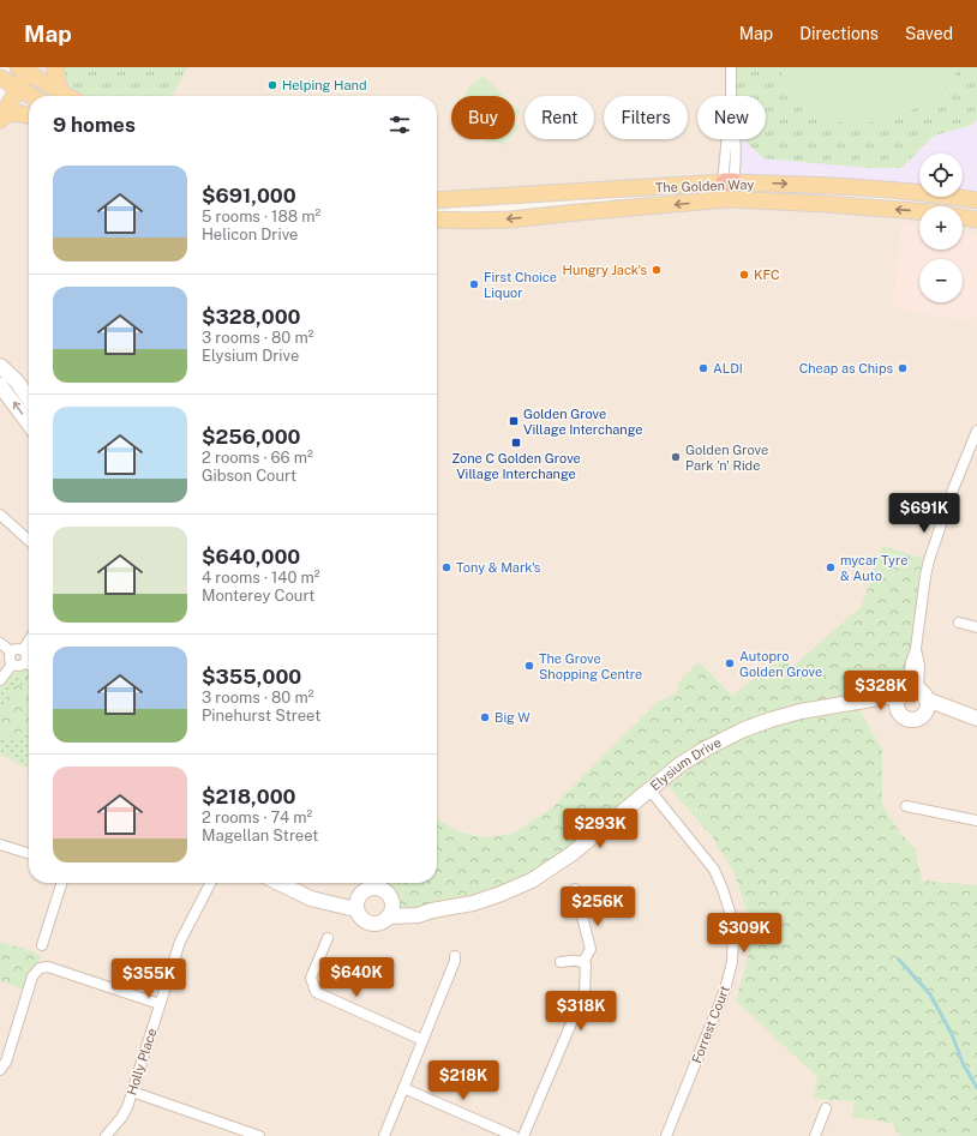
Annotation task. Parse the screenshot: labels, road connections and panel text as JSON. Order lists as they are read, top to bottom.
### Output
{
  "streets": {
    "main road": ["The Golden Way"],
    "street": ["Elysium Drive", "Forrest Court", "Holly Place"]
  },
  "crossings": [
    ["Elysium Drive", "Forrest Court"]
  ],
  "places": {
    "other": [
      "Helping Hand",
      "Hungry Jack's",
      "KFC",
      "First Choice Liquor",
      "ALDI",
      "Cheap as Chips",
      "Golden Grove Park 'n' Ride",
      "Tony & Mark's",
      "mycar Tyre & Auto",
      "Autopro Golden Grove",
      "The Grove Shopping Centre",
      "Big W"
    ],
    "transit": ["Golden Grove Village Interchange", "Zone C Golden Grove Village Interchange"]
  },
  "page": {
    "header": "Map",
    "nav": ["Map", "Directions", "Saved"],
    "chip": [
      "Buy",
      "Rent",
      "Filters",
      "New"
    ],
    "heading": "9 homes",
    "map_buttons": ["+", "−"],
    "list": [
      {
        "name": "$691,000",
        "note": "5 rooms · 188 m² · Helicon Drive"
      },
      {
        "name": "$328,000",
        "note": "3 rooms · 80 m² · Elysium Drive"
      },
      {
        "name": "$256,000",
        "note": "2 rooms · 66 m² · Gibson Court"
      },
      {
        "name": "$640,000",
        "note": "4 rooms · 140 m² · Monterey Court"
      },
      {
        "name": "$355,000",
        "note": "3 rooms · 80 m² · Pinehurst Street"
      },
      {
        "name": "$218,000",
        "note": "2 rooms · 74 m² · Magellan Street"
      }
    ],
    "price": [
      "$691K",
      "$328K",
      "$293K",
      "$256K",
      "$309K",
      "$640K",
      "$355K",
      "$318K",
      "$218K"
    ]
  }
}
